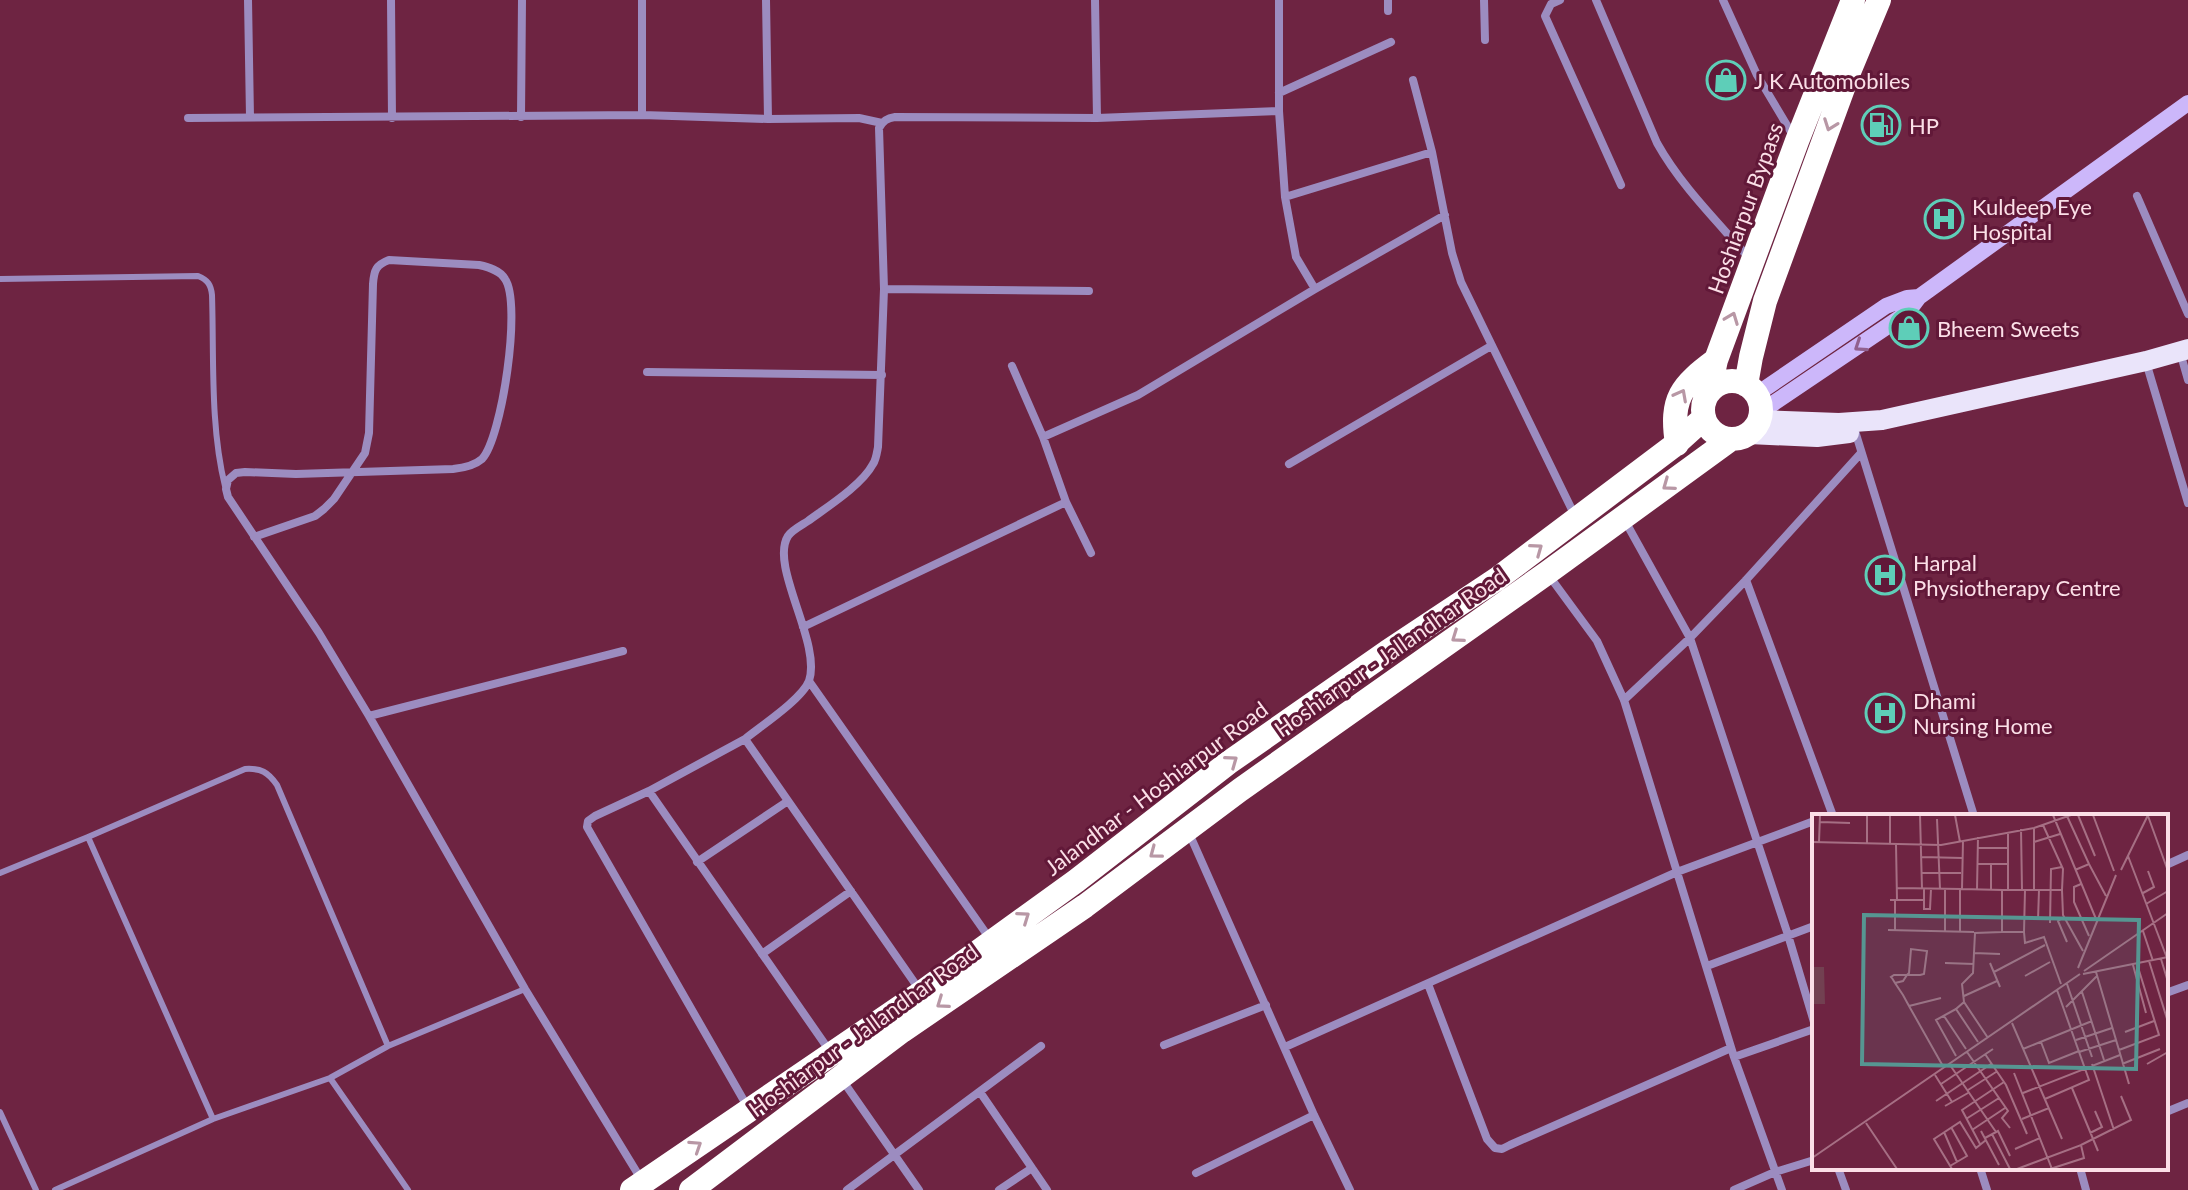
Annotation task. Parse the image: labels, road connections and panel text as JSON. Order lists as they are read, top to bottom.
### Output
{
  "streets": {
    "highway": ["Hoshiarpur Bypass", "Hoshiarpur - Jallandhar Road", "Jalandhar - Hoshiarpur Road"]
  },
  "crossings": [
    ["Hoshiarpur Bypass", "Jalandhar - Hoshiarpur Road"],
    ["Hoshiarpur - Jallandhar Road", "Jalandhar - Hoshiarpur Road"]
  ],
  "one_way": ["Hoshiarpur - Jallandhar Road", "Jalandhar - Hoshiarpur Road"],
  "places": {
    "shop": ["J K Automobiles", "Bheem Sweets"],
    "fuel station": ["HP"],
    "hospital": ["Kuldeep Eye Hospital", "Harpal Physiotherapy Centre", "Dhami Nursing Home"]
  }
}
